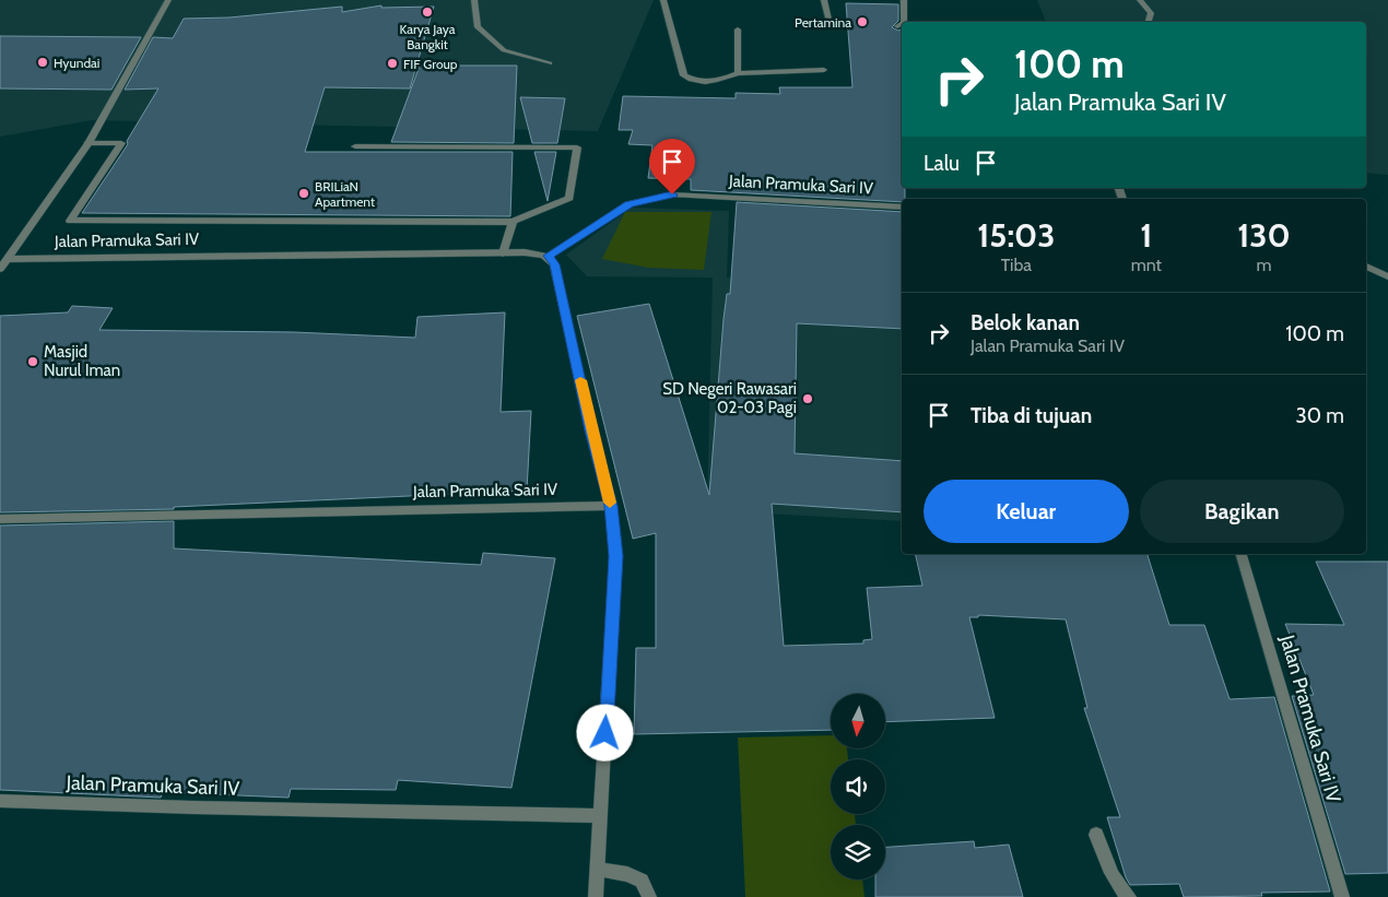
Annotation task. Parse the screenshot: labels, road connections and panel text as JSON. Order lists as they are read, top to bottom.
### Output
{
  "streets": {
    "street": ["Jalan Pramuka Sari IV"]
  },
  "places": [
    "Karya Jaya Bangkit",
    "Pertamina",
    "Hyundai",
    "FIF Group",
    "BRILiaN Apartment",
    "Masjid Nurul Iman",
    "SD Negeri Rawasari 02-03 Pagi"
  ],
  "north": "bottom",
  "page": {
    "turn": ["100 m", "Jalan Pramuka Sari IV"],
    "then": "Lalu",
    "eta": [
      "15:03",
      "Tiba",
      "1",
      "mnt",
      "130",
      "m"
    ],
    "list": [
      {
        "name": "Belok kanan",
        "note": "Jalan Pramuka Sari IV",
        "value": "100 m"
      },
      {
        "name": "Tiba di tujuan",
        "value": "30 m"
      }
    ],
    "buttons": ["Keluar", "Bagikan"]
  }
}
